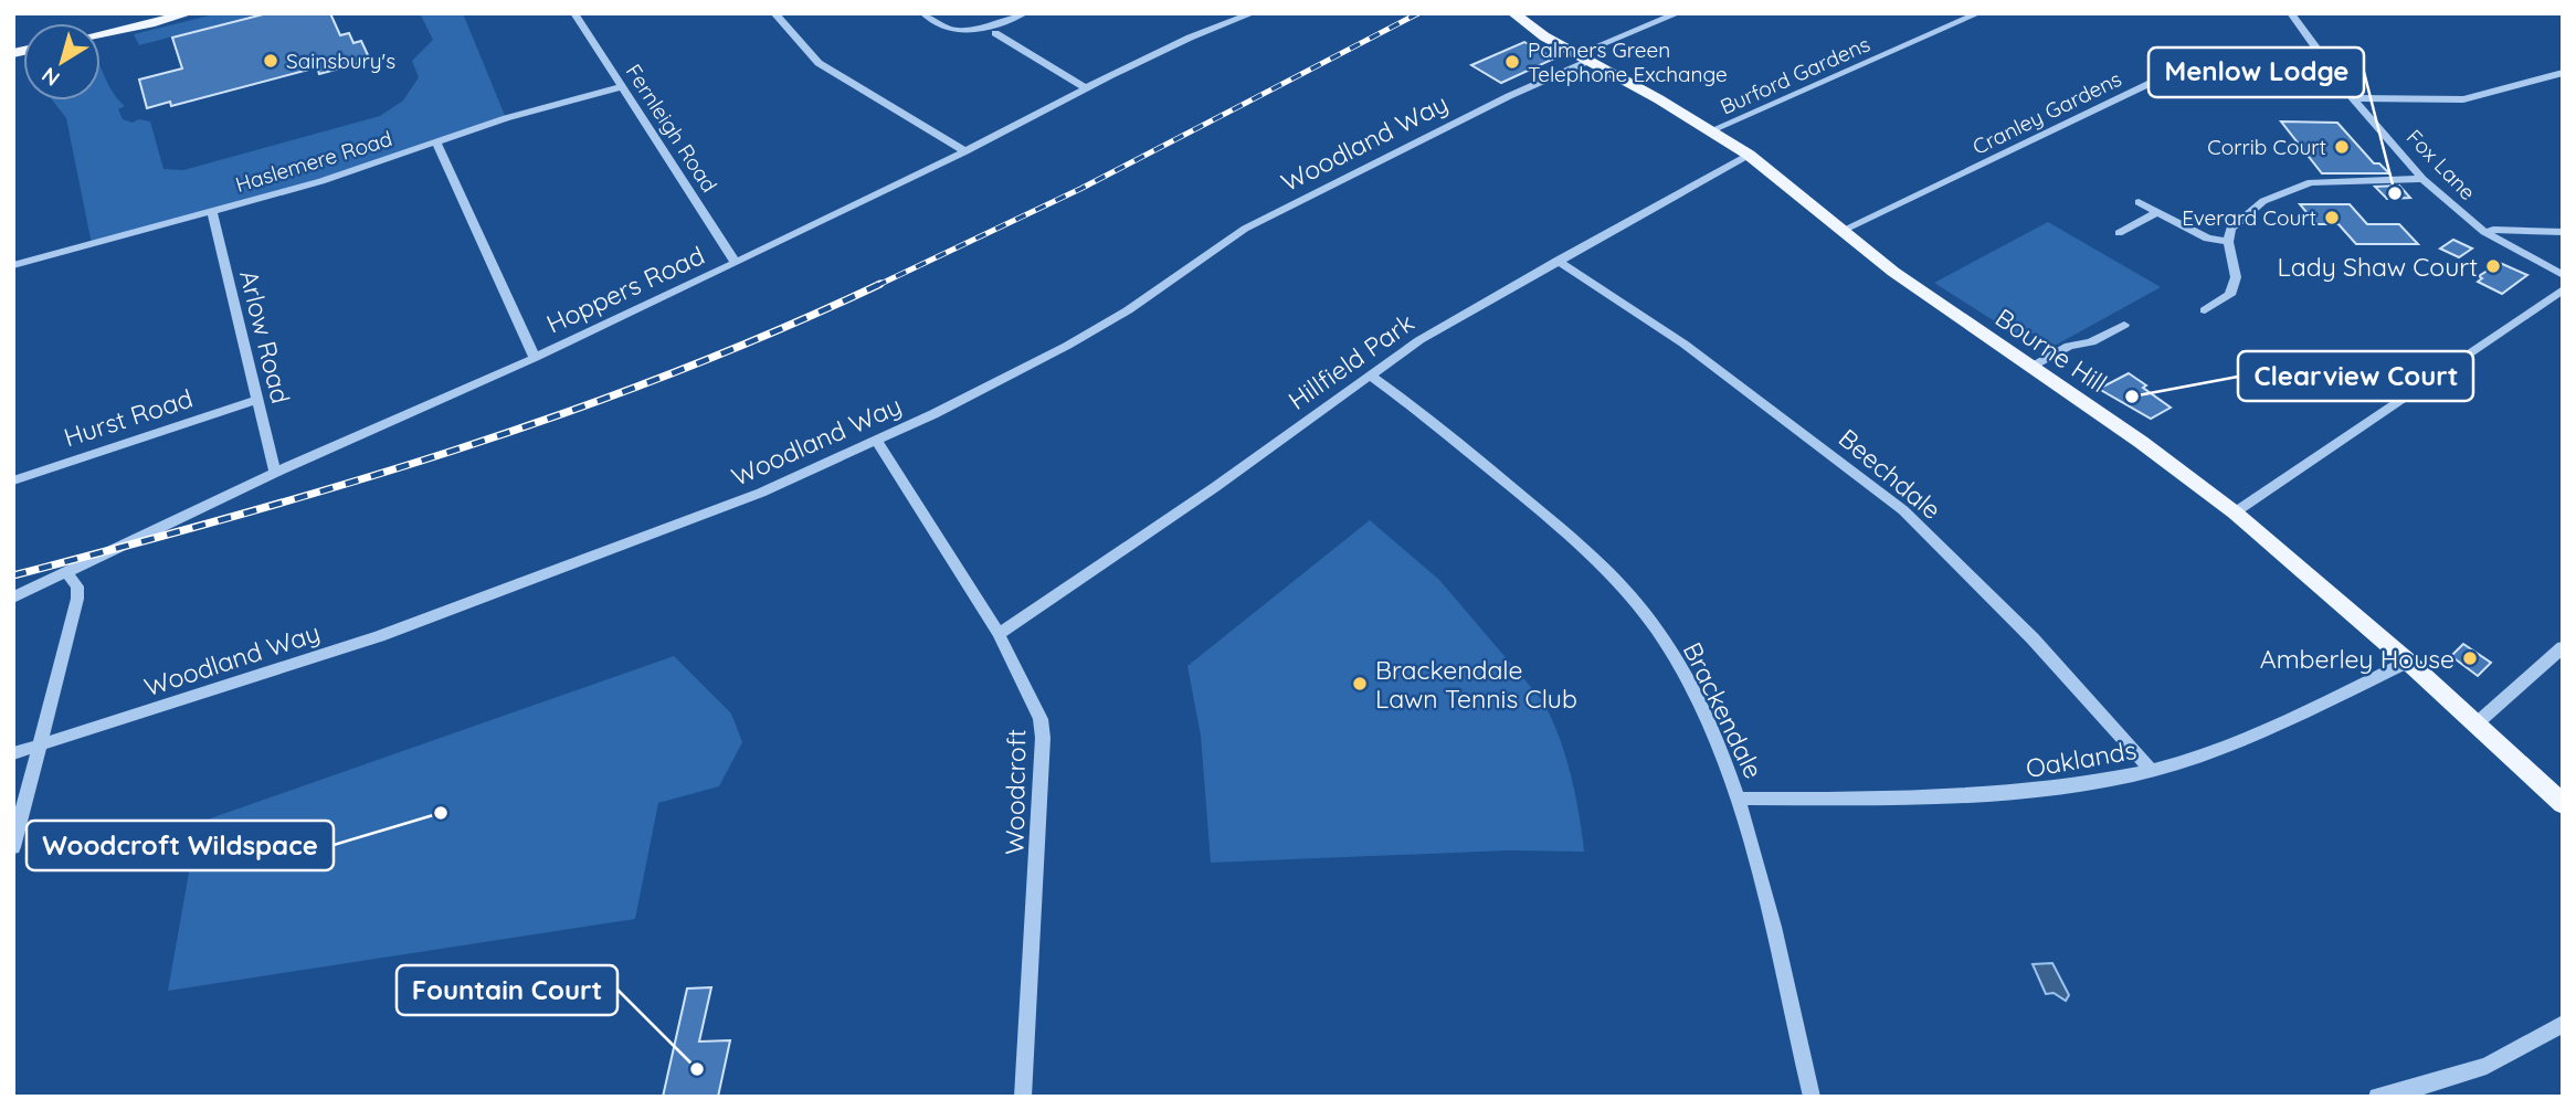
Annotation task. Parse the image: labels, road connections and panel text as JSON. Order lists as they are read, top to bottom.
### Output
{
  "streets": {
    "main road": ["Bourne Hill"],
    "street": [
      "Burford Gardens",
      "Cranley Gardens",
      "Fernleigh Road",
      "Woodland Way",
      "Haslemere Road",
      "Fox Lane",
      "Hoppers Road",
      "Arlow Road",
      "Hillfield Park",
      "Hurst Road",
      "Beechdale",
      "Brackendale",
      "Oaklands",
      "Woodcroft"
    ]
  },
  "crossings": [
    ["Burford Gardens", "Bourne Hill"],
    ["Cranley Gardens", "Fox Lane"],
    ["Cranley Gardens", "Bourne Hill"],
    ["Fernleigh Road", "Haslemere Road"],
    ["Fernleigh Road", "Hoppers Road"],
    ["Woodland Way", "Bourne Hill"],
    ["Woodland Way", "Woodcroft"],
    ["Haslemere Road", "Arlow Road"],
    ["Hoppers Road", "Arlow Road"],
    ["Arlow Road", "Hurst Road"],
    ["Bourne Hill", "Hillfield Park"],
    ["Bourne Hill", "Oaklands"],
    ["Hillfield Park", "Beechdale"],
    ["Hillfield Park", "Brackendale"],
    ["Hillfield Park", "Woodcroft"],
    ["Beechdale", "Oaklands"],
    ["Brackendale", "Oaklands"]
  ],
  "places": [
    "Sainsbury's",
    "Palmers Green Telephone Exchange",
    "Corrib Court",
    "Menlow Lodge",
    "Everard Court",
    "Lady Shaw Court",
    "Clearview Court",
    "Amberley House",
    "Brackendale Lawn Tennis Club",
    "Woodcroft Wildspace",
    "Fountain Court"
  ],
  "north": "bottom left"
}
